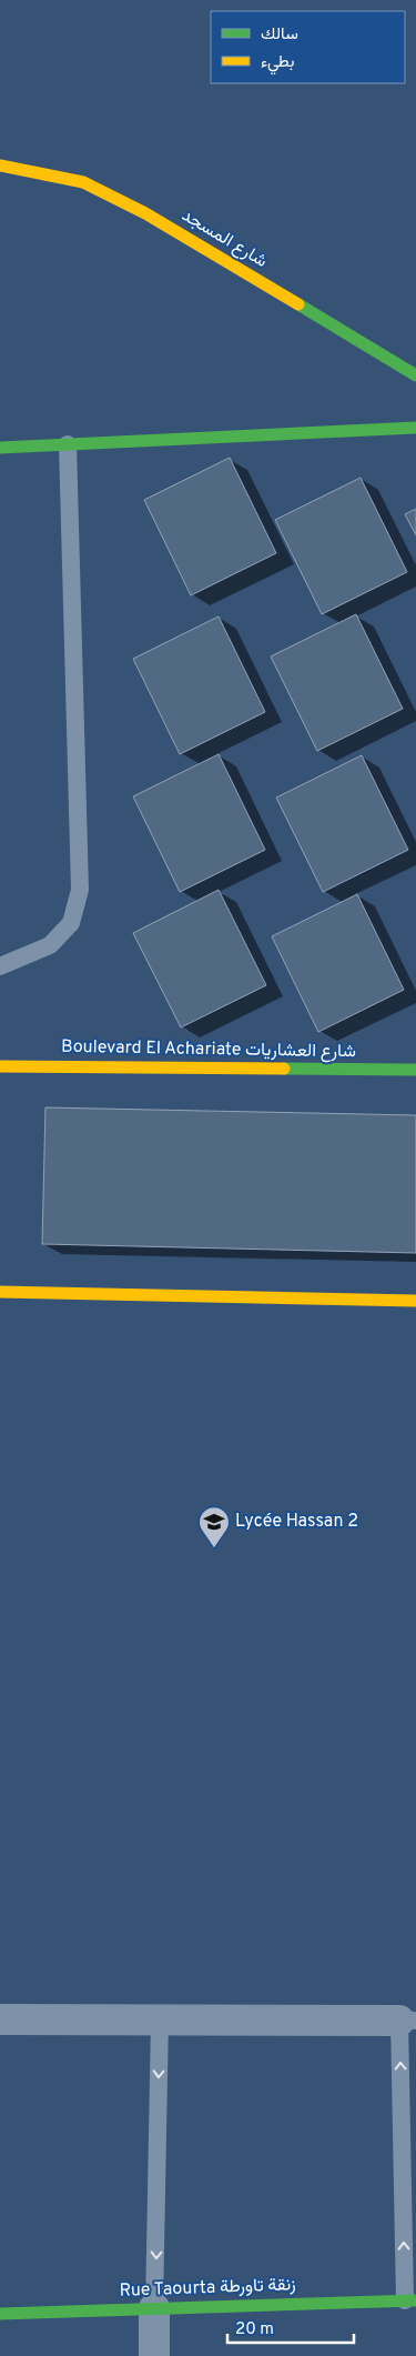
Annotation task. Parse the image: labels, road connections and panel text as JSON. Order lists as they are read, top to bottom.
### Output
{
  "streets": {
    "street": ["شارع المسجد", "Boulevard El Achariate شارع العشاريات", "Rue Taourta زنقة تاورطة"]
  },
  "places": {
    "school or university": ["Lycée Hassan 2"]
  },
  "legend": ["سالك", "بطيء"],
  "scale_bar": "20 m"
}
